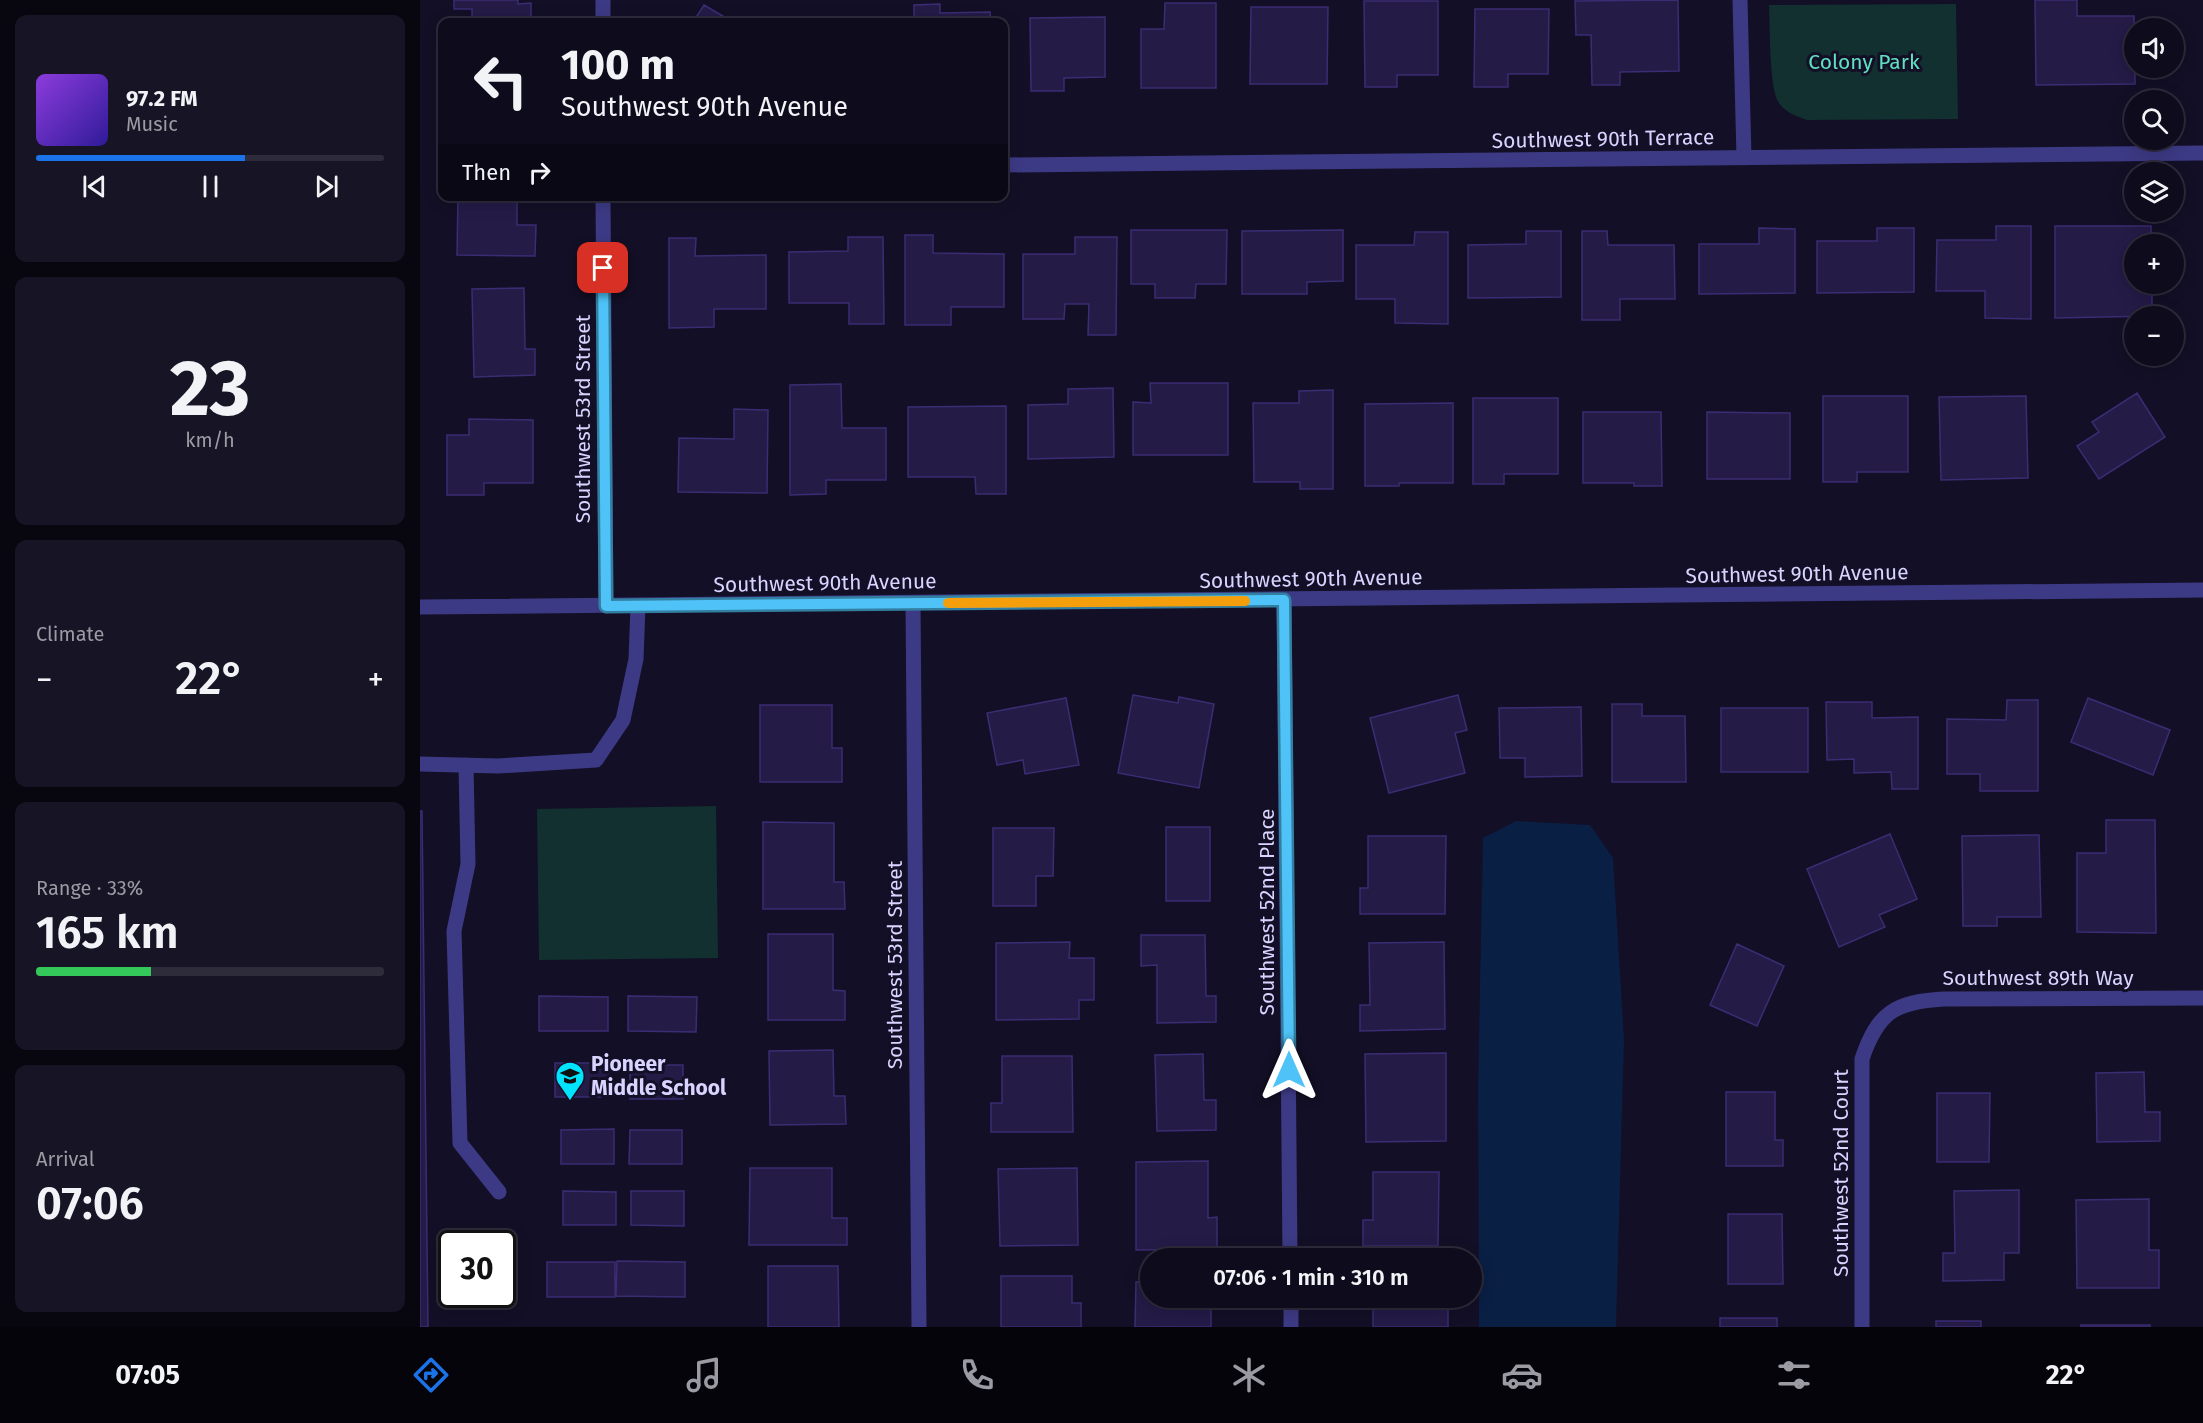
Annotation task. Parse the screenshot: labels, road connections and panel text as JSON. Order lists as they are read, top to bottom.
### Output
{
  "streets": {
    "street": [
      "Southwest 90th Terrace",
      "Southwest 53rd Street",
      "Southwest 90th Avenue",
      "Southwest 52nd Place",
      "Southwest 89th Way",
      "Southwest 52nd Court"
    ]
  },
  "crossings": [
    ["Southwest 53rd Street", "Southwest 90th Avenue"],
    ["Southwest 90th Avenue", "Southwest 52nd Place"],
    ["Southwest 89th Way", "Southwest 52nd Court"]
  ],
  "parks": ["Colony Park"],
  "places": {
    "school or university": ["Pioneer Middle School"]
  },
  "page": {
    "map_buttons": ["+", "−"],
    "turn": ["100 m", "Southwest 90th Avenue"],
    "song": ["97.2 FM", "Music"],
    "then": "Then",
    "tile": [
      ["23", "km/h"],
      "Climate",
      ["Range · 33%", "165 km"],
      ["Arrival", "07:06"]
    ],
    "heat": ["−", "22°", "+"],
    "limit": "30",
    "trip": "07:06 · 1 min · 310 m",
    "tabs": ["07:05", "22°"]
  }
}
